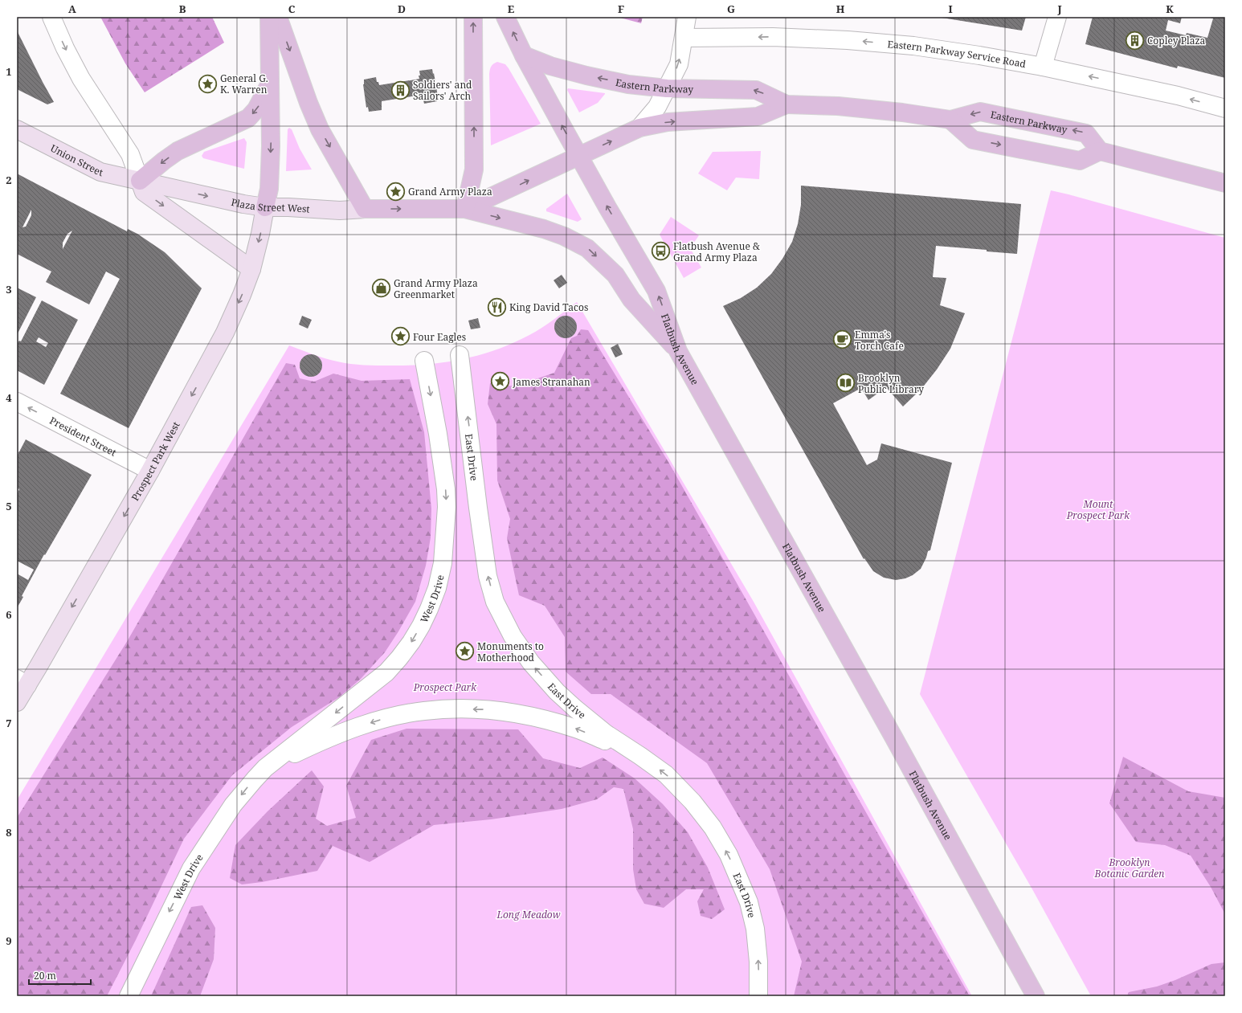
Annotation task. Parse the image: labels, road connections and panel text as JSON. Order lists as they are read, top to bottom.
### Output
{
  "streets": {
    "main road": ["Eastern Parkway", "Plaza Street West", "Flatbush Avenue"],
    "street": [
      "Eastern Parkway Service Road",
      "Union Street",
      "President Street",
      "East Drive",
      "Prospect Park West",
      "West Drive"
    ]
  },
  "crossings": [
    ["Eastern Parkway", "Plaza Street West"],
    ["Eastern Parkway", "Flatbush Avenue"],
    ["Union Street", "Plaza Street West"],
    ["Plaza Street West", "Flatbush Avenue"],
    ["Plaza Street West", "Prospect Park West"],
    ["President Street", "Prospect Park West"],
    ["East Drive", "West Drive"]
  ],
  "one_way": [
    "Eastern Parkway Service Road",
    "Plaza Street West",
    "President Street",
    "East Drive",
    "Prospect Park West",
    "West Drive"
  ],
  "parks": [
    "Mount Prospect Park",
    "Prospect Park",
    "Brooklyn Botanic Garden",
    "Long Meadow"
  ],
  "places": {
    "building": ["Copley Plaza", "Soldiers' and Sailors' Arch"],
    "place": [
      "General G. K. Warren",
      "Grand Army Plaza",
      "Four Eagles",
      "James Stranahan",
      "Monuments to Motherhood"
    ],
    "bus stop": ["Flatbush Avenue & Grand Army Plaza"],
    "shop": ["Grand Army Plaza Greenmarket"],
    "restaurant": ["King David Tacos"],
    "cafe": ["Emma's Torch Cafe"],
    "library": ["Brooklyn Public Library"]
  },
  "scale_bar": "20 m",
  "grid": {
    "columns": [
      "A",
      "B",
      "C",
      "D",
      "E",
      "F",
      "G",
      "H",
      "I",
      "J",
      "K"
    ],
    "rows": [
      "1",
      "2",
      "3",
      "4",
      "5",
      "6",
      "7",
      "8",
      "9"
    ]
  }
}
